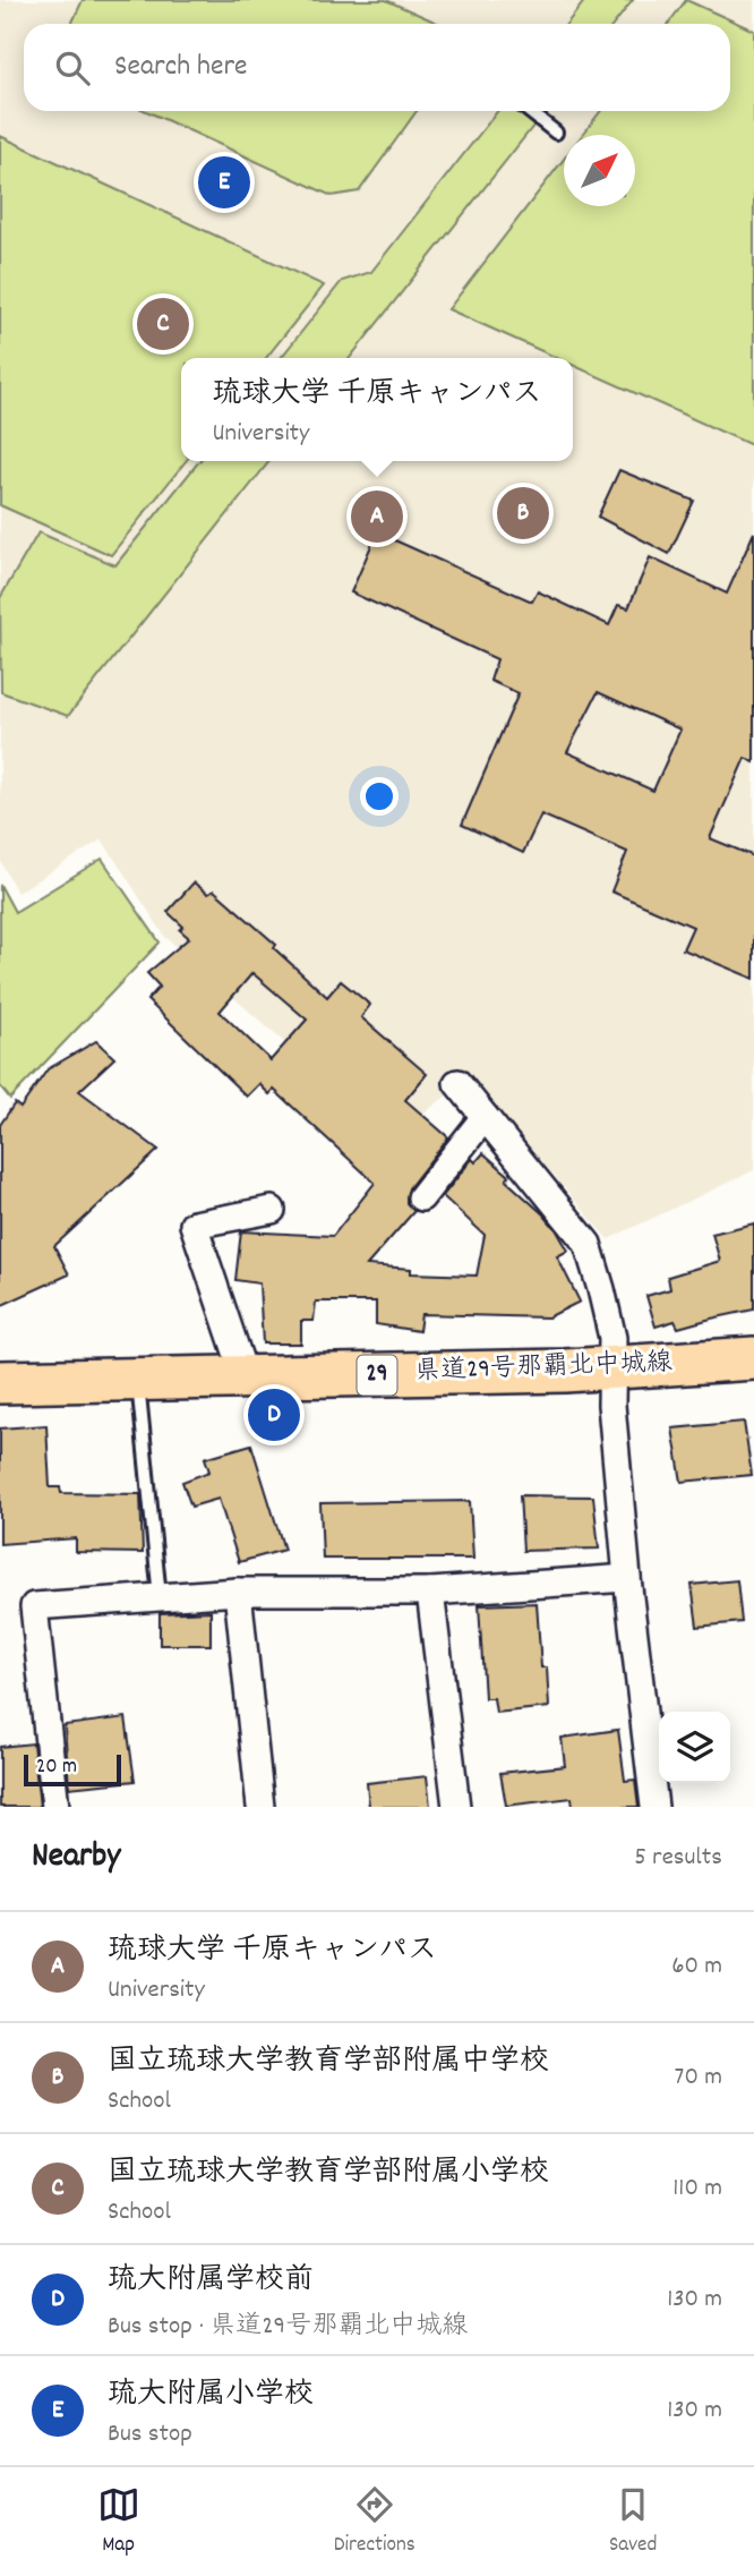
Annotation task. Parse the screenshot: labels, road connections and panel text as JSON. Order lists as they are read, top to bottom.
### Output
{
  "streets": {
    "main road": ["県道29号那覇北中城線", "29"]
  },
  "scale_bar": "20 m",
  "north": "top right",
  "page": {
    "search": "Search here",
    "pins": [
      "E",
      "C",
      "B",
      "A",
      "D"
    ],
    "popup": ["琉球大学 千原キャンパス", "University"],
    "scale": "20 m",
    "heading": ["Nearby", "5 results"],
    "list": [
      {
        "mark": "A",
        "name": "琉球大学 千原キャンパス",
        "note": "University",
        "value": "60 m"
      },
      {
        "mark": "B",
        "name": "国立琉球大学教育学部附属中学校",
        "note": "School",
        "value": "70 m"
      },
      {
        "mark": "C",
        "name": "国立琉球大学教育学部附属小学校",
        "note": "School",
        "value": "110 m"
      },
      {
        "mark": "D",
        "name": "琉大附属学校前",
        "note": "Bus stop · 県道29号那覇北中城線",
        "value": "130 m"
      },
      {
        "mark": "E",
        "name": "琉大附属小学校",
        "note": "Bus stop",
        "value": "130 m"
      }
    ],
    "nav": ["Map", "Directions", "Saved"]
  }
}
